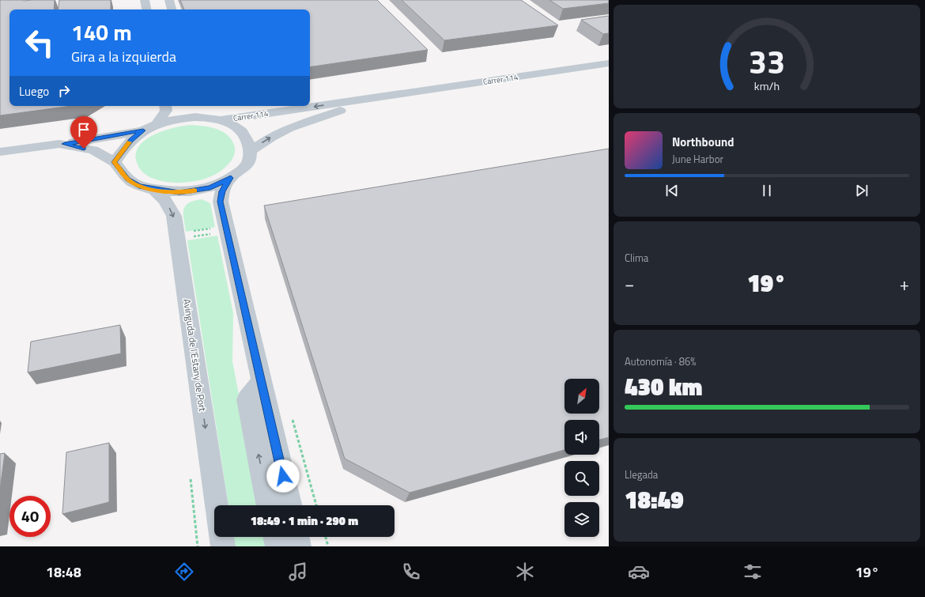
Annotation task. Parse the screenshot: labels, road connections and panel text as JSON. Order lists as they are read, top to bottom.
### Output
{
  "streets": {
    "street": ["Carrer 114", "Avinguda de l'Estany de Port"]
  },
  "north": "top right",
  "page": {
    "turn": ["140 m", "Gira a la izquierda"],
    "then": "Luego",
    "song": ["Northbound", "June Harbor"],
    "tile": [
      "Clima",
      ["Autonomía · 86%", "430 km"],
      ["Llegada", "18:49"]
    ],
    "heat": ["−", "19°", "+"],
    "limit": "40",
    "trip": "18:49 · 1 min · 290 m",
    "tabs": ["18:48", "19°"],
    "gauge": ["33", "km/h"]
  }
}
